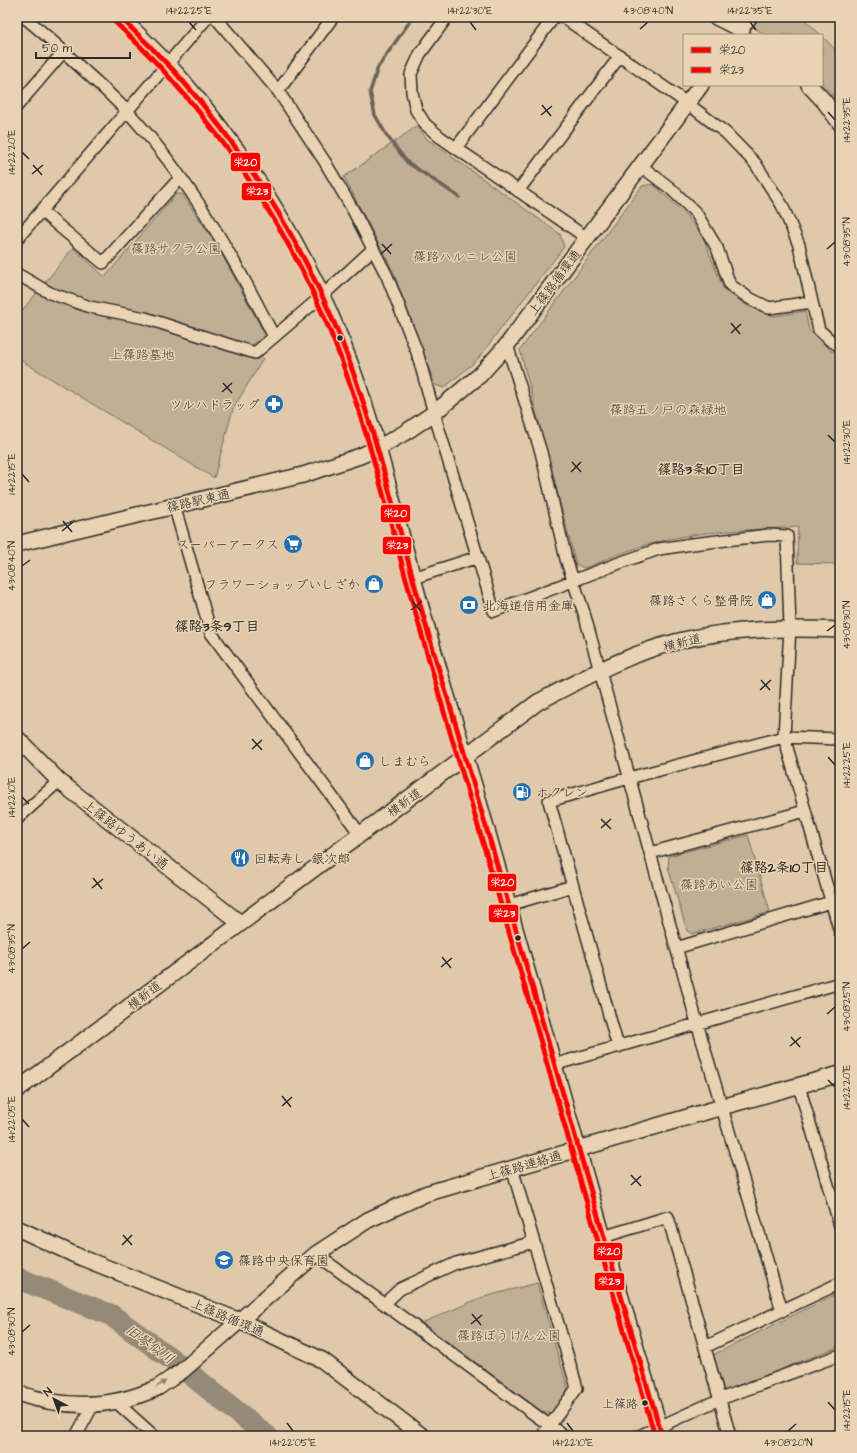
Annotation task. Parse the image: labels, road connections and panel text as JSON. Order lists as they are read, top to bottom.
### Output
{
  "streets": {
    "street": [
      "上篠路循環通",
      "篠路駅東通",
      "横新道",
      "上篠路ゆうあい通",
      "上篠路連絡通"
    ]
  },
  "crossings": [
    ["上篠路循環通", "篠路駅東通"],
    ["上篠路循環通", "上篠路連絡通"],
    ["横新道", "上篠路ゆうあい通"]
  ],
  "districts": ["篠路3条10丁目", "篠路3条9丁目", "篠路2条10丁目"],
  "water": ["旧琴似川"],
  "parks": [
    "篠路サクラ公園",
    "篠路ハルニレ公園",
    "上篠路墓地",
    "篠路五ノ戸の森緑地",
    "篠路あい公園",
    "篠路ぼうけん公園"
  ],
  "places": {
    "pharmacy": ["ツルハドラッグ"],
    "supermarket": ["スーパーアークス"],
    "shop": ["フラワーショップいしざか", "篠路さくら整骨院", "しまむら"],
    "bank": ["北海道信用金庫"],
    "fuel station": ["ホクレン"],
    "restaurant": ["回転寿し 銀次郎"],
    "school or university": ["篠路中央保育園"],
    "other": ["上篠路"]
  },
  "lines": ["transit line 栄20", "transit line 栄23"],
  "legend": ["栄20", "栄23"],
  "scale_bar": "50 m",
  "north": "top left",
  "coordinates": [
    "141°22'25\"E",
    "141°22'30\"E",
    "43°08'40\"N",
    "141°22'35\"E",
    "141°22'20\"E",
    "43°08'35\"N",
    "141°22'15\"E",
    "43°08'30\"N",
    "141°22'10\"E",
    "43°08'25\"N",
    "141°22'05\"E",
    "43°08'20\"N"
  ]
}
